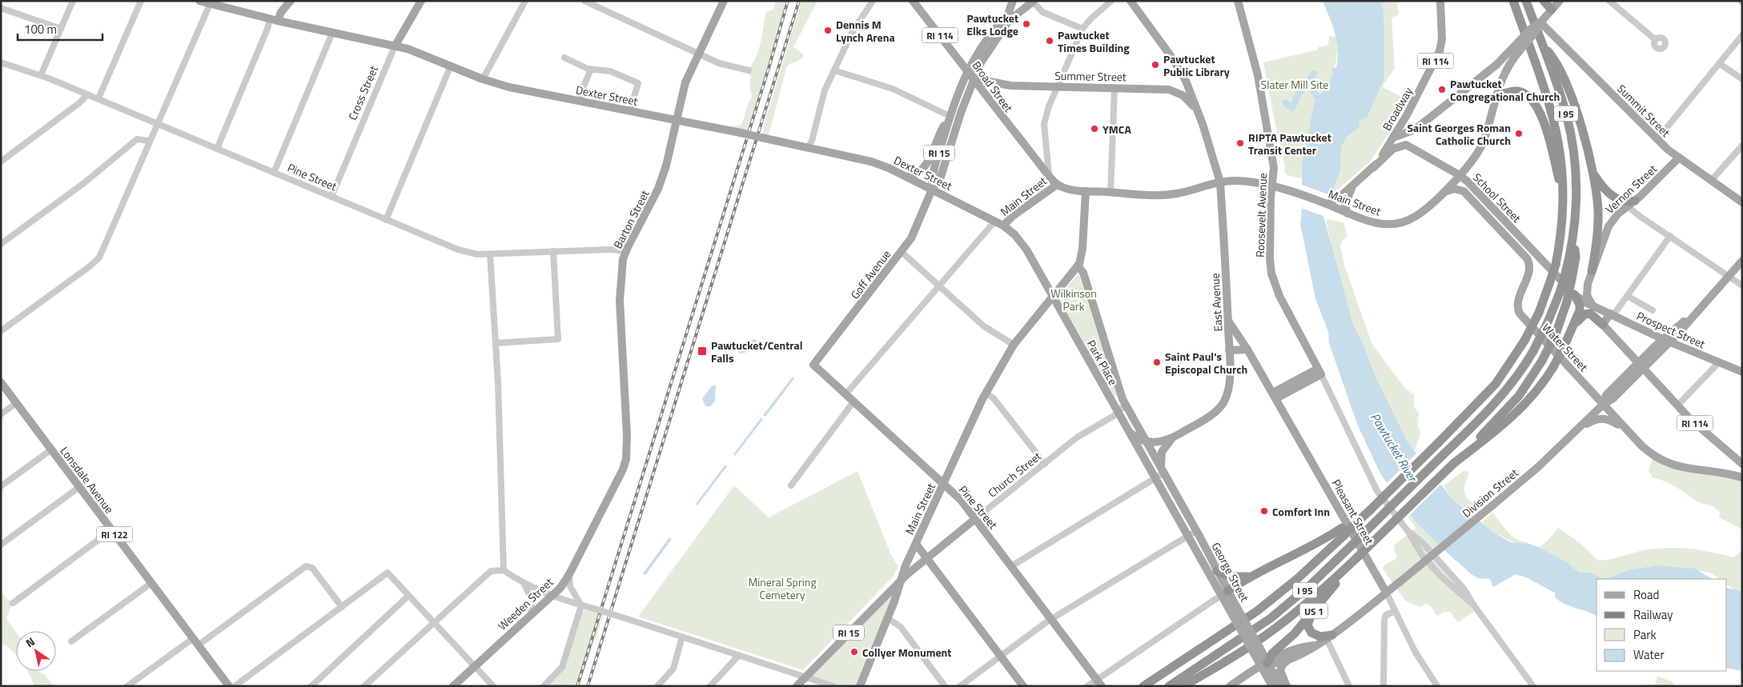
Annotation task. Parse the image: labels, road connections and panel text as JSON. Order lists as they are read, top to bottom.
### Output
{
  "streets": {
    "highway": ["I 95", "US 1"],
    "main road": [
      "RI 114",
      "Summer Street",
      "Broad Street",
      "Cross Street",
      "Dexter Street",
      "Broadway",
      "Summit Street",
      "RI 15",
      "Pine Street",
      "Vernon Street",
      "Main Street",
      "School Street",
      "Roosevelt Avenue",
      "Barton Street",
      "Goff Avenue",
      "East Avenue",
      "Prospect Street",
      "Water Street",
      "Park Place",
      "Church Street",
      "Lonsdale Avenue",
      "Division Street",
      "Pleasant Street",
      "RI 122",
      "George Street",
      "Weeden Street"
    ]
  },
  "crossings": [
    ["RI 114", "Division Street"],
    ["Summer Street", "Broad Street"],
    ["Summer Street", "RI 15"],
    ["Summer Street", "Goff Avenue"],
    ["Summer Street", "East Avenue"],
    ["Broad Street", "RI 15"],
    ["Broad Street", "Main Street"],
    ["Broad Street", "Goff Avenue"],
    ["Cross Street", "Dexter Street"],
    ["Cross Street", "Pine Street"],
    ["Dexter Street", "Main Street"],
    ["Dexter Street", "Barton Street"],
    ["Dexter Street", "Goff Avenue"],
    ["Broadway", "Main Street"],
    ["Summit Street", "Vernon Street"],
    ["I 95", "US 1"],
    ["RI 15", "Main Street"],
    ["RI 15", "Goff Avenue"],
    ["RI 15", "Church Street"],
    ["Pine Street", "Main Street"],
    ["Pine Street", "Barton Street"],
    ["Pine Street", "Goff Avenue"],
    ["Pine Street", "Church Street"],
    ["Vernon Street", "School Street"],
    ["Vernon Street", "Prospect Street"],
    ["Main Street", "School Street"],
    ["Main Street", "Roosevelt Avenue"],
    ["Main Street", "East Avenue"],
    ["Main Street", "Water Street"],
    ["Main Street", "Park Place"],
    ["Main Street", "Church Street"],
    ["School Street", "Prospect Street"],
    ["Barton Street", "Weeden Street"],
    ["East Avenue", "Park Place"],
    ["East Avenue", "Pleasant Street"],
    ["Prospect Street", "Division Street"],
    ["Water Street", "Division Street"],
    ["Park Place", "Church Street"],
    ["Park Place", "George Street"],
    ["Division Street", "Pleasant Street"],
    ["George Street", "US 1"]
  ],
  "water": ["Pawtucket River"],
  "parks": ["Slater Mill Site", "Wilkinson Park", "Mineral Spring Cemetery"],
  "places": {
    "other": [
      "Pawtucket Elks Lodge",
      "Dennis M Lynch Arena",
      "Pawtucket Times Building",
      "Pawtucket Public Library",
      "Pawtucket Congregational Church",
      "YMCA",
      "Saint Georges Roman Catholic Church",
      "RIPTA Pawtucket Transit Center",
      "Saint Paul's Episcopal Church",
      "Comfort Inn",
      "Collyer Monument"
    ],
    "transit": ["Pawtucket/Central Falls"]
  },
  "legend": [
    "Road",
    "Railway",
    "Park",
    "Water"
  ],
  "scale_bar": "100 m",
  "north": "top left"
}
